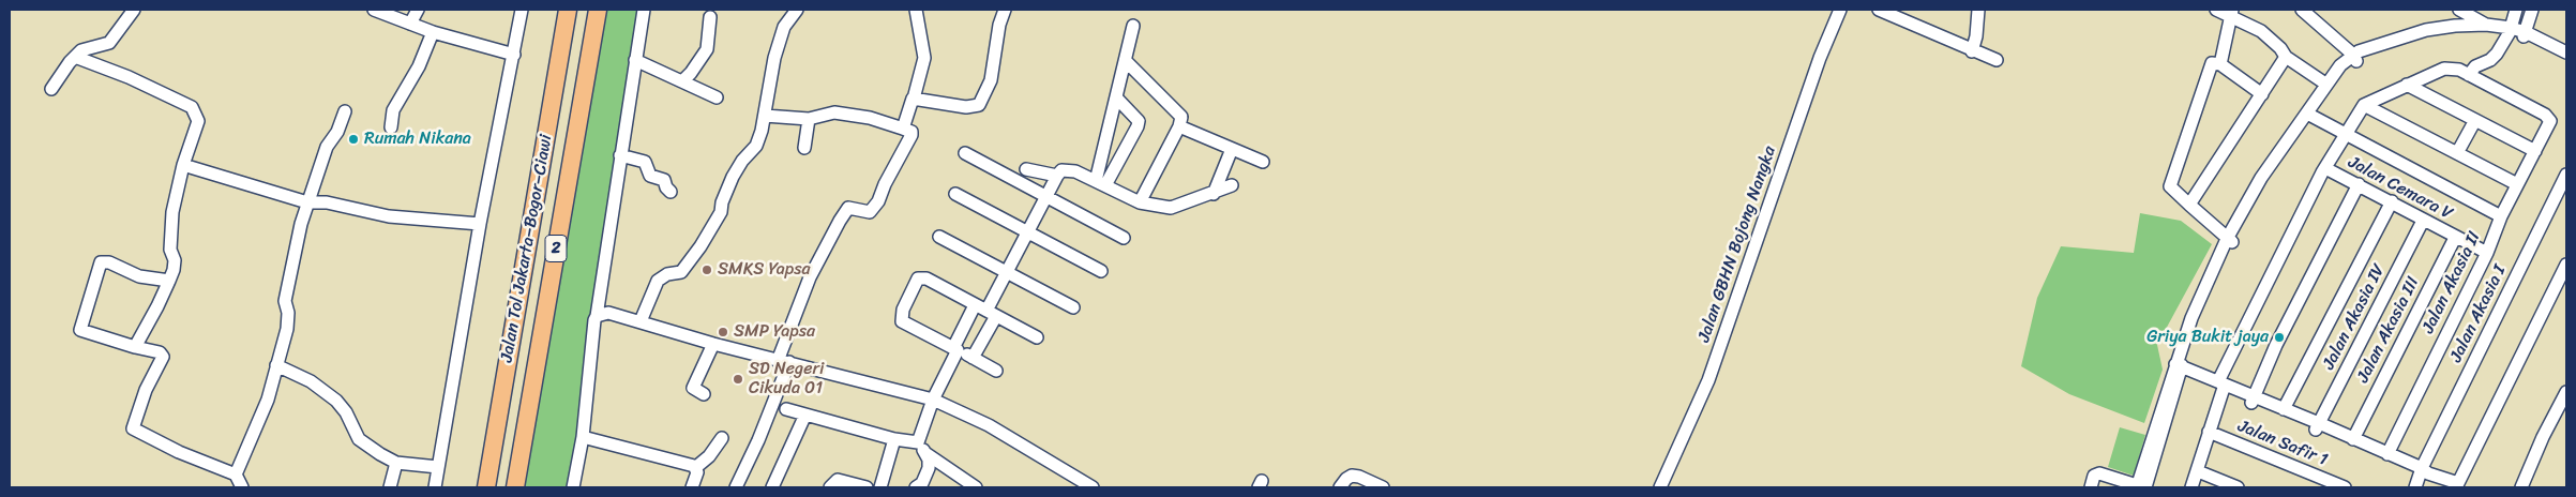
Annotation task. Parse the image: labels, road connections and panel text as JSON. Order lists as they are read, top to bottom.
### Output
{
  "streets": {
    "highway": ["Jalan Tol Jakarta–Bogor–Ciawi", "2"],
    "street": [
      "Jalan Cemara V",
      "Jalan GBHN Bojong Nangka",
      "Jalan Akasia II",
      "Jalan Akasia I",
      "Jalan Akasia IV",
      "Jalan Akasia III",
      "Jalan Safir 1"
    ]
  },
  "crossings": [
    ["Jalan Cemara V", "Jalan Akasia II"],
    ["Jalan Cemara V", "Jalan Akasia IV"],
    ["Jalan Cemara V", "Jalan Akasia III"]
  ],
  "places": [
    "Rumah Nikana",
    "SMKS Yapsa",
    "SMP Yapsa",
    "Griya Bukit jaya",
    "SD Negeri Cikuda 01"
  ]
}
